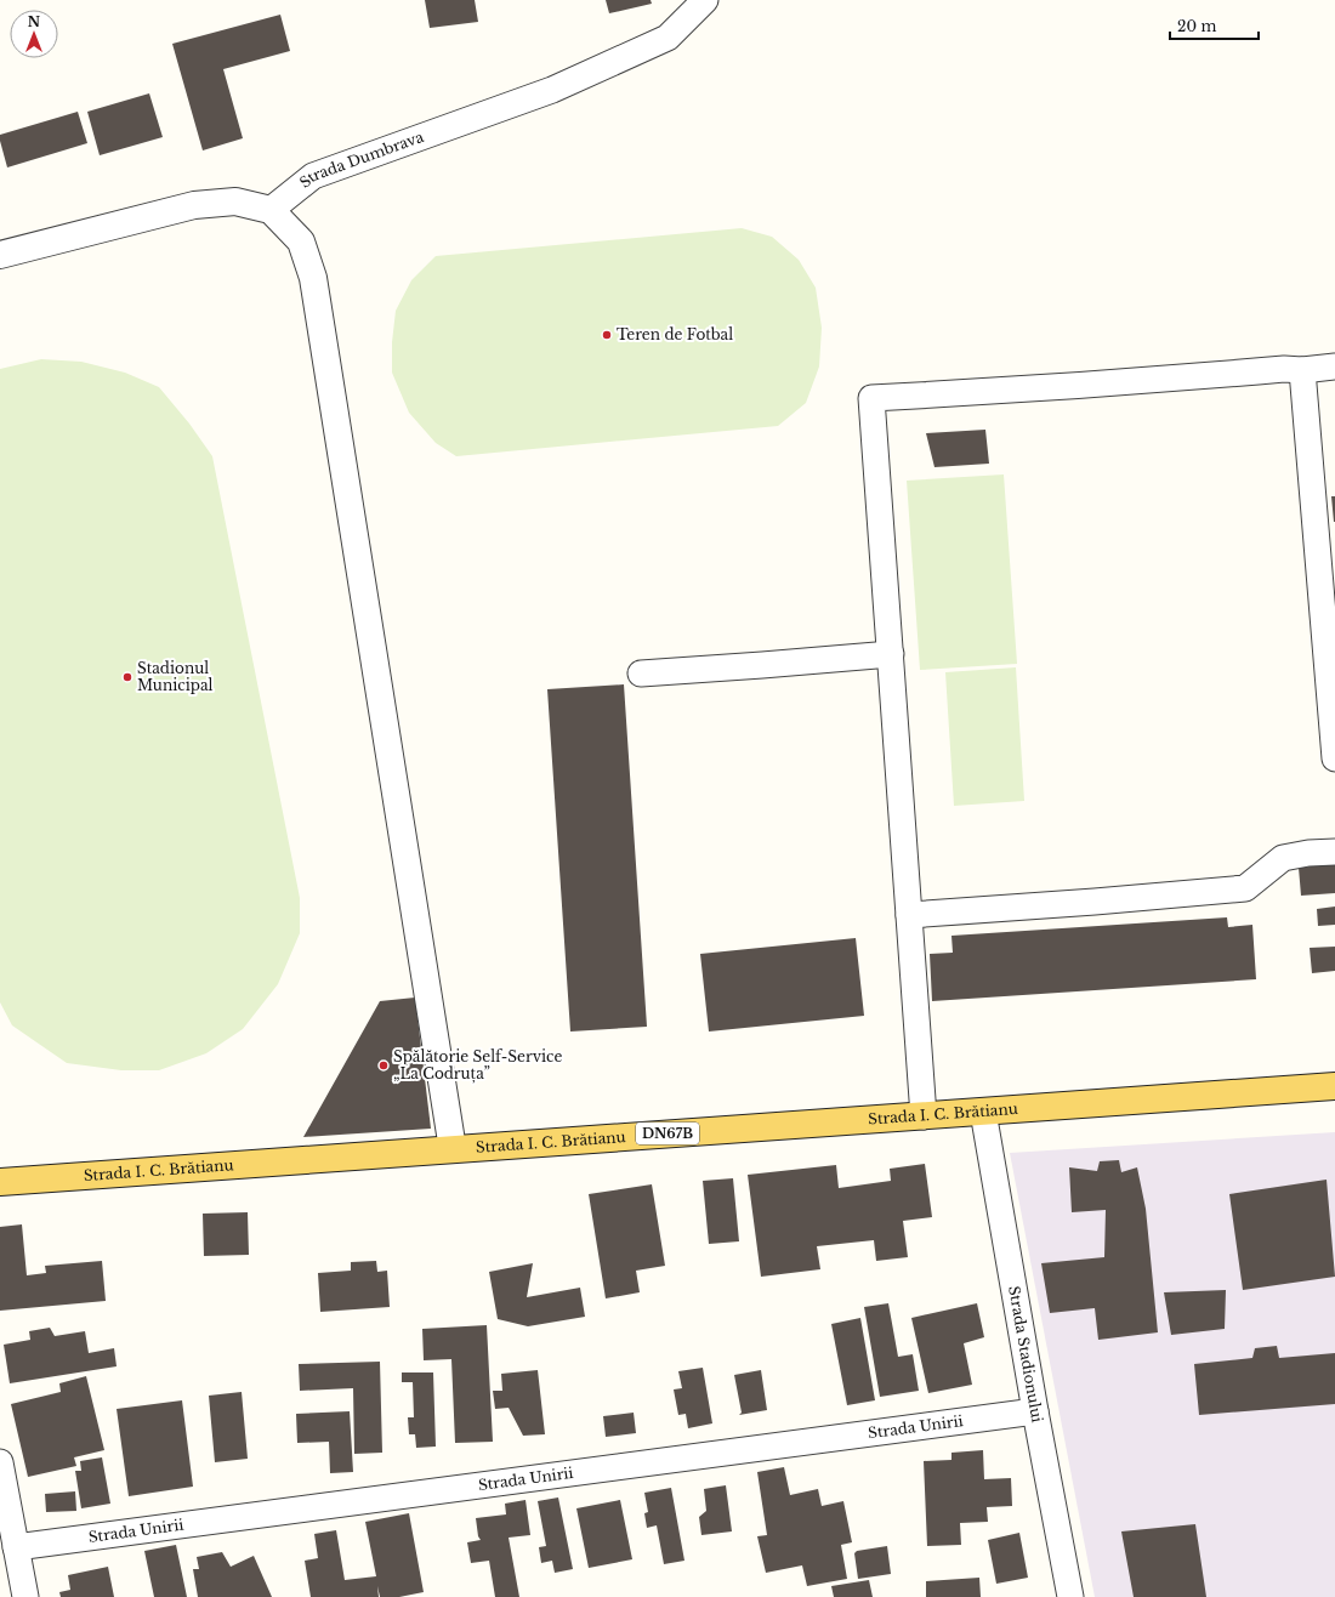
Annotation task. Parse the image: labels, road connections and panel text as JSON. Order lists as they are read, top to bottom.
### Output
{
  "streets": {
    "main road": ["Strada I. C. Brătianu", "DN67B"],
    "street": ["Strada Dumbrava", "Strada Stadionului", "Strada Unirii"]
  },
  "crossings": [
    ["Strada I. C. Brătianu", "Strada Stadionului"],
    ["Strada Stadionului", "Strada Unirii"]
  ],
  "places": ["Teren de Fotbal", "Stadionul Municipal", "Spălătorie Self-Service „La Codruța”"],
  "scale_bar": "20 m",
  "north": "top"
}
